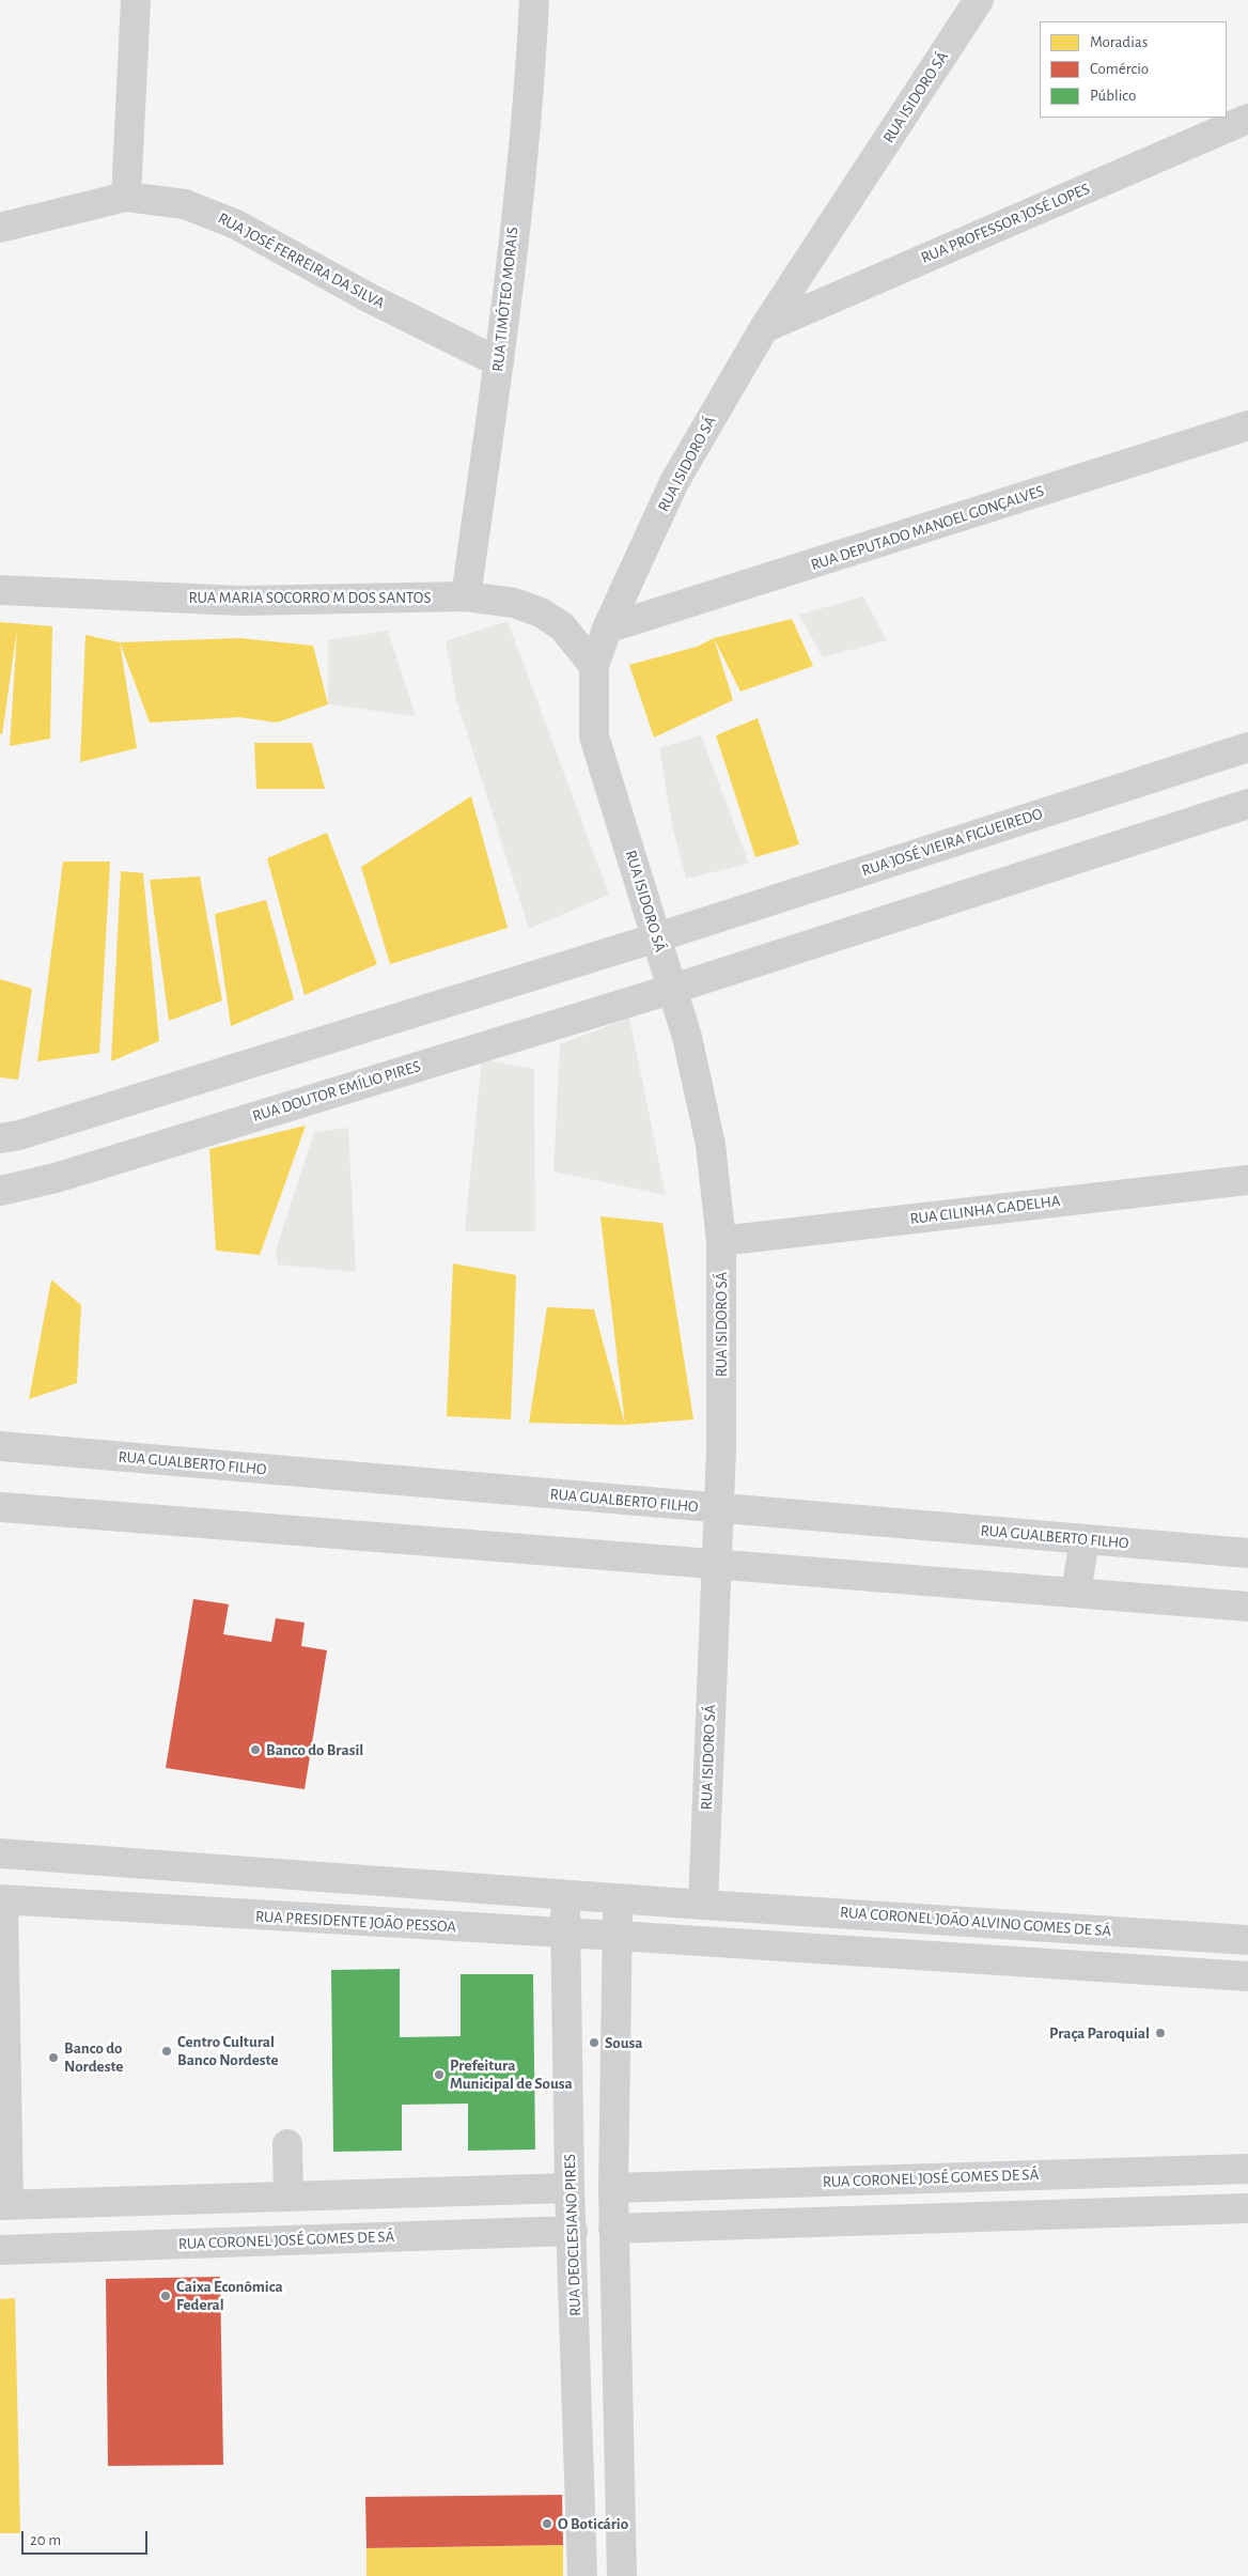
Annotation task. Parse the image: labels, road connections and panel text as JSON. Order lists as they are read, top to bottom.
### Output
{
  "streets": {
    "street": [
      "RUA ISIDORO SÁ",
      "RUA PROFESSOR JOSÉ LOPES",
      "RUA JOSÉ FERREIRA DA SILVA",
      "RUA TIMÓTEO MORAIS",
      "RUA DEPUTADO MANOEL GONÇALVES",
      "RUA MARIA SOCORRO M DOS SANTOS",
      "RUA JOSÉ VIEIRA FIGUEIREDO",
      "RUA DOUTOR EMÍLIO PIRES",
      "RUA CILINHA GADELHA",
      "RUA GUALBERTO FILHO",
      "RUA PRESIDENTE JOÃO PESSOA",
      "RUA CORONEL JOÃO ALVINO GOMES DE SÁ",
      "RUA CORONEL JOSÉ GOMES DE SÁ",
      "RUA DEOCLESIANO PIRES"
    ]
  },
  "crossings": [
    ["RUA ISIDORO SÁ", "RUA PROFESSOR JOSÉ LOPES"],
    ["RUA ISIDORO SÁ", "RUA DEPUTADO MANOEL GONÇALVES"],
    ["RUA ISIDORO SÁ", "RUA MARIA SOCORRO M DOS SANTOS"],
    ["RUA ISIDORO SÁ", "RUA JOSÉ VIEIRA FIGUEIREDO"],
    ["RUA ISIDORO SÁ", "RUA DOUTOR EMÍLIO PIRES"],
    ["RUA ISIDORO SÁ", "RUA CILINHA GADELHA"],
    ["RUA ISIDORO SÁ", "RUA GUALBERTO FILHO"],
    ["RUA ISIDORO SÁ", "RUA CORONEL JOÃO ALVINO GOMES DE SÁ"],
    ["RUA JOSÉ FERREIRA DA SILVA", "RUA TIMÓTEO MORAIS"],
    ["RUA TIMÓTEO MORAIS", "RUA MARIA SOCORRO M DOS SANTOS"],
    ["RUA PRESIDENTE JOÃO PESSOA", "RUA DEOCLESIANO PIRES"],
    ["RUA CORONEL JOSÉ GOMES DE SÁ", "RUA DEOCLESIANO PIRES"]
  ],
  "places": [
    "Banco do Brasil",
    "Praça Paroquial",
    "Sousa",
    "Centro Cultural Banco Nordeste",
    "Banco do Nordeste",
    "Prefeitura Municipal de Sousa",
    "Caixa Econômica Federal",
    "O Boticário"
  ],
  "legend": ["Moradias", "Comércio", "Público"],
  "scale_bar": "20 m"
}
